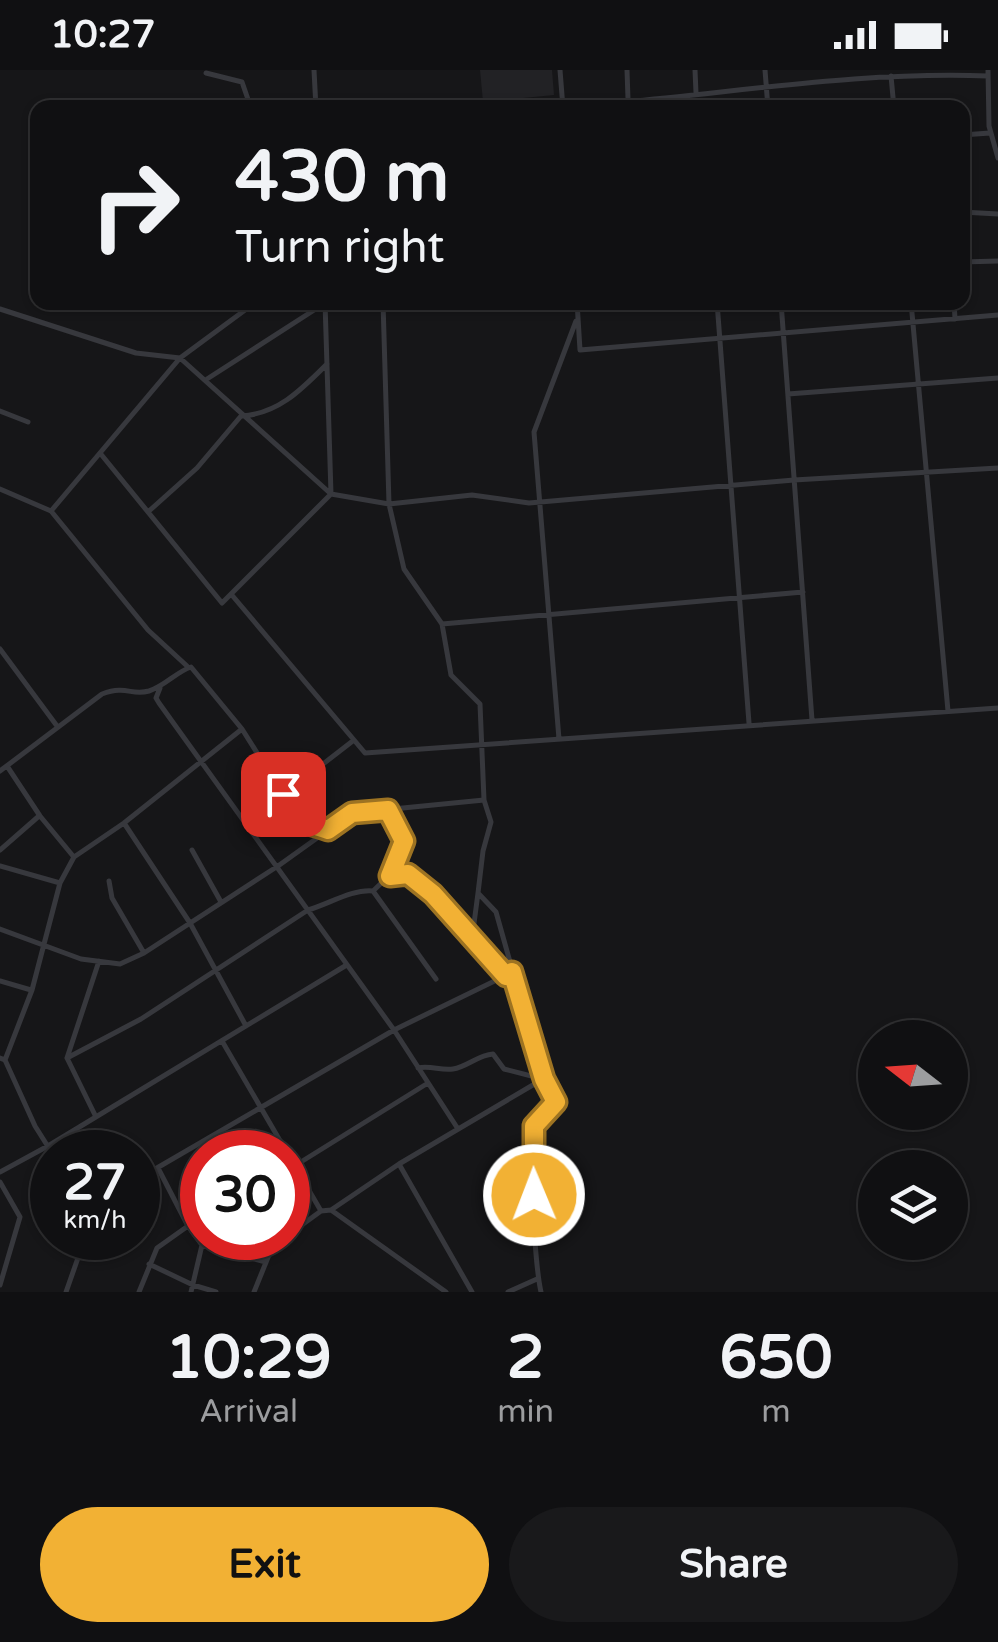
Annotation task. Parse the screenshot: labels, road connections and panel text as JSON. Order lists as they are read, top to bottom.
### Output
{
  "north": "left",
  "page": {
    "status": "10:27",
    "turn": ["430 m", "Turn right"],
    "speed": "27 km/h",
    "limit": "30",
    "eta": [
      "10:29",
      "Arrival",
      "2",
      "min",
      "650",
      "m"
    ],
    "buttons": ["Exit", "Share"]
  }
}
